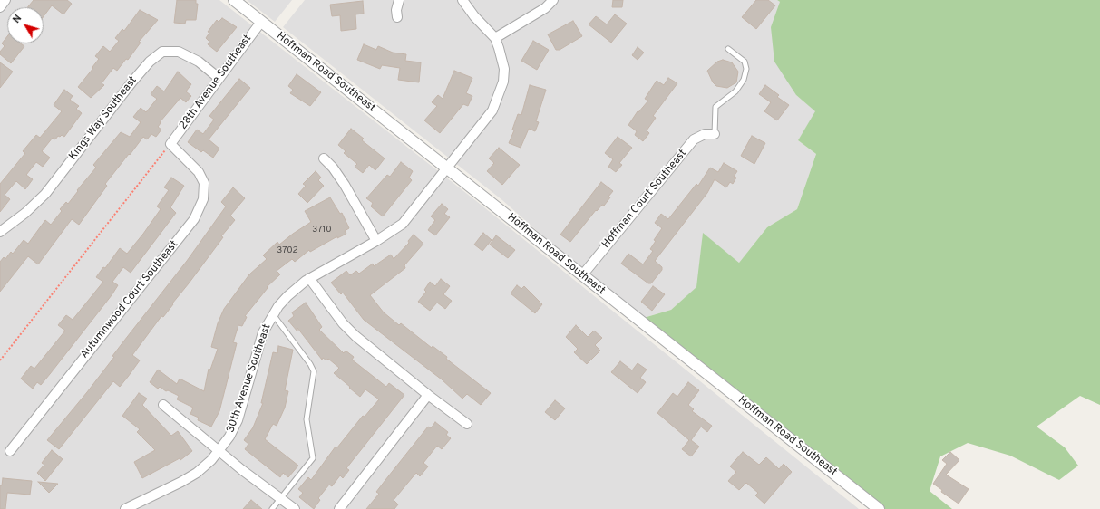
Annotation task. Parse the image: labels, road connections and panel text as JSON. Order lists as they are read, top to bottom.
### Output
{
  "streets": {
    "street": [
      "Hoffman Road Southeast",
      "28th Avenue Southeast",
      "Kings Way Southeast",
      "Hoffman Court Southeast",
      "Autumnwood Court Southeast",
      "30th Avenue Southeast"
    ]
  },
  "crossings": [
    ["Hoffman Road Southeast", "28th Avenue Southeast"],
    ["Hoffman Road Southeast", "Hoffman Court Southeast"],
    ["Hoffman Road Southeast", "30th Avenue Southeast"],
    ["28th Avenue Southeast", "Kings Way Southeast"],
    ["28th Avenue Southeast", "Autumnwood Court Southeast"]
  ],
  "house_numbers": ["3710", "3702"],
  "north": "top left"
}
